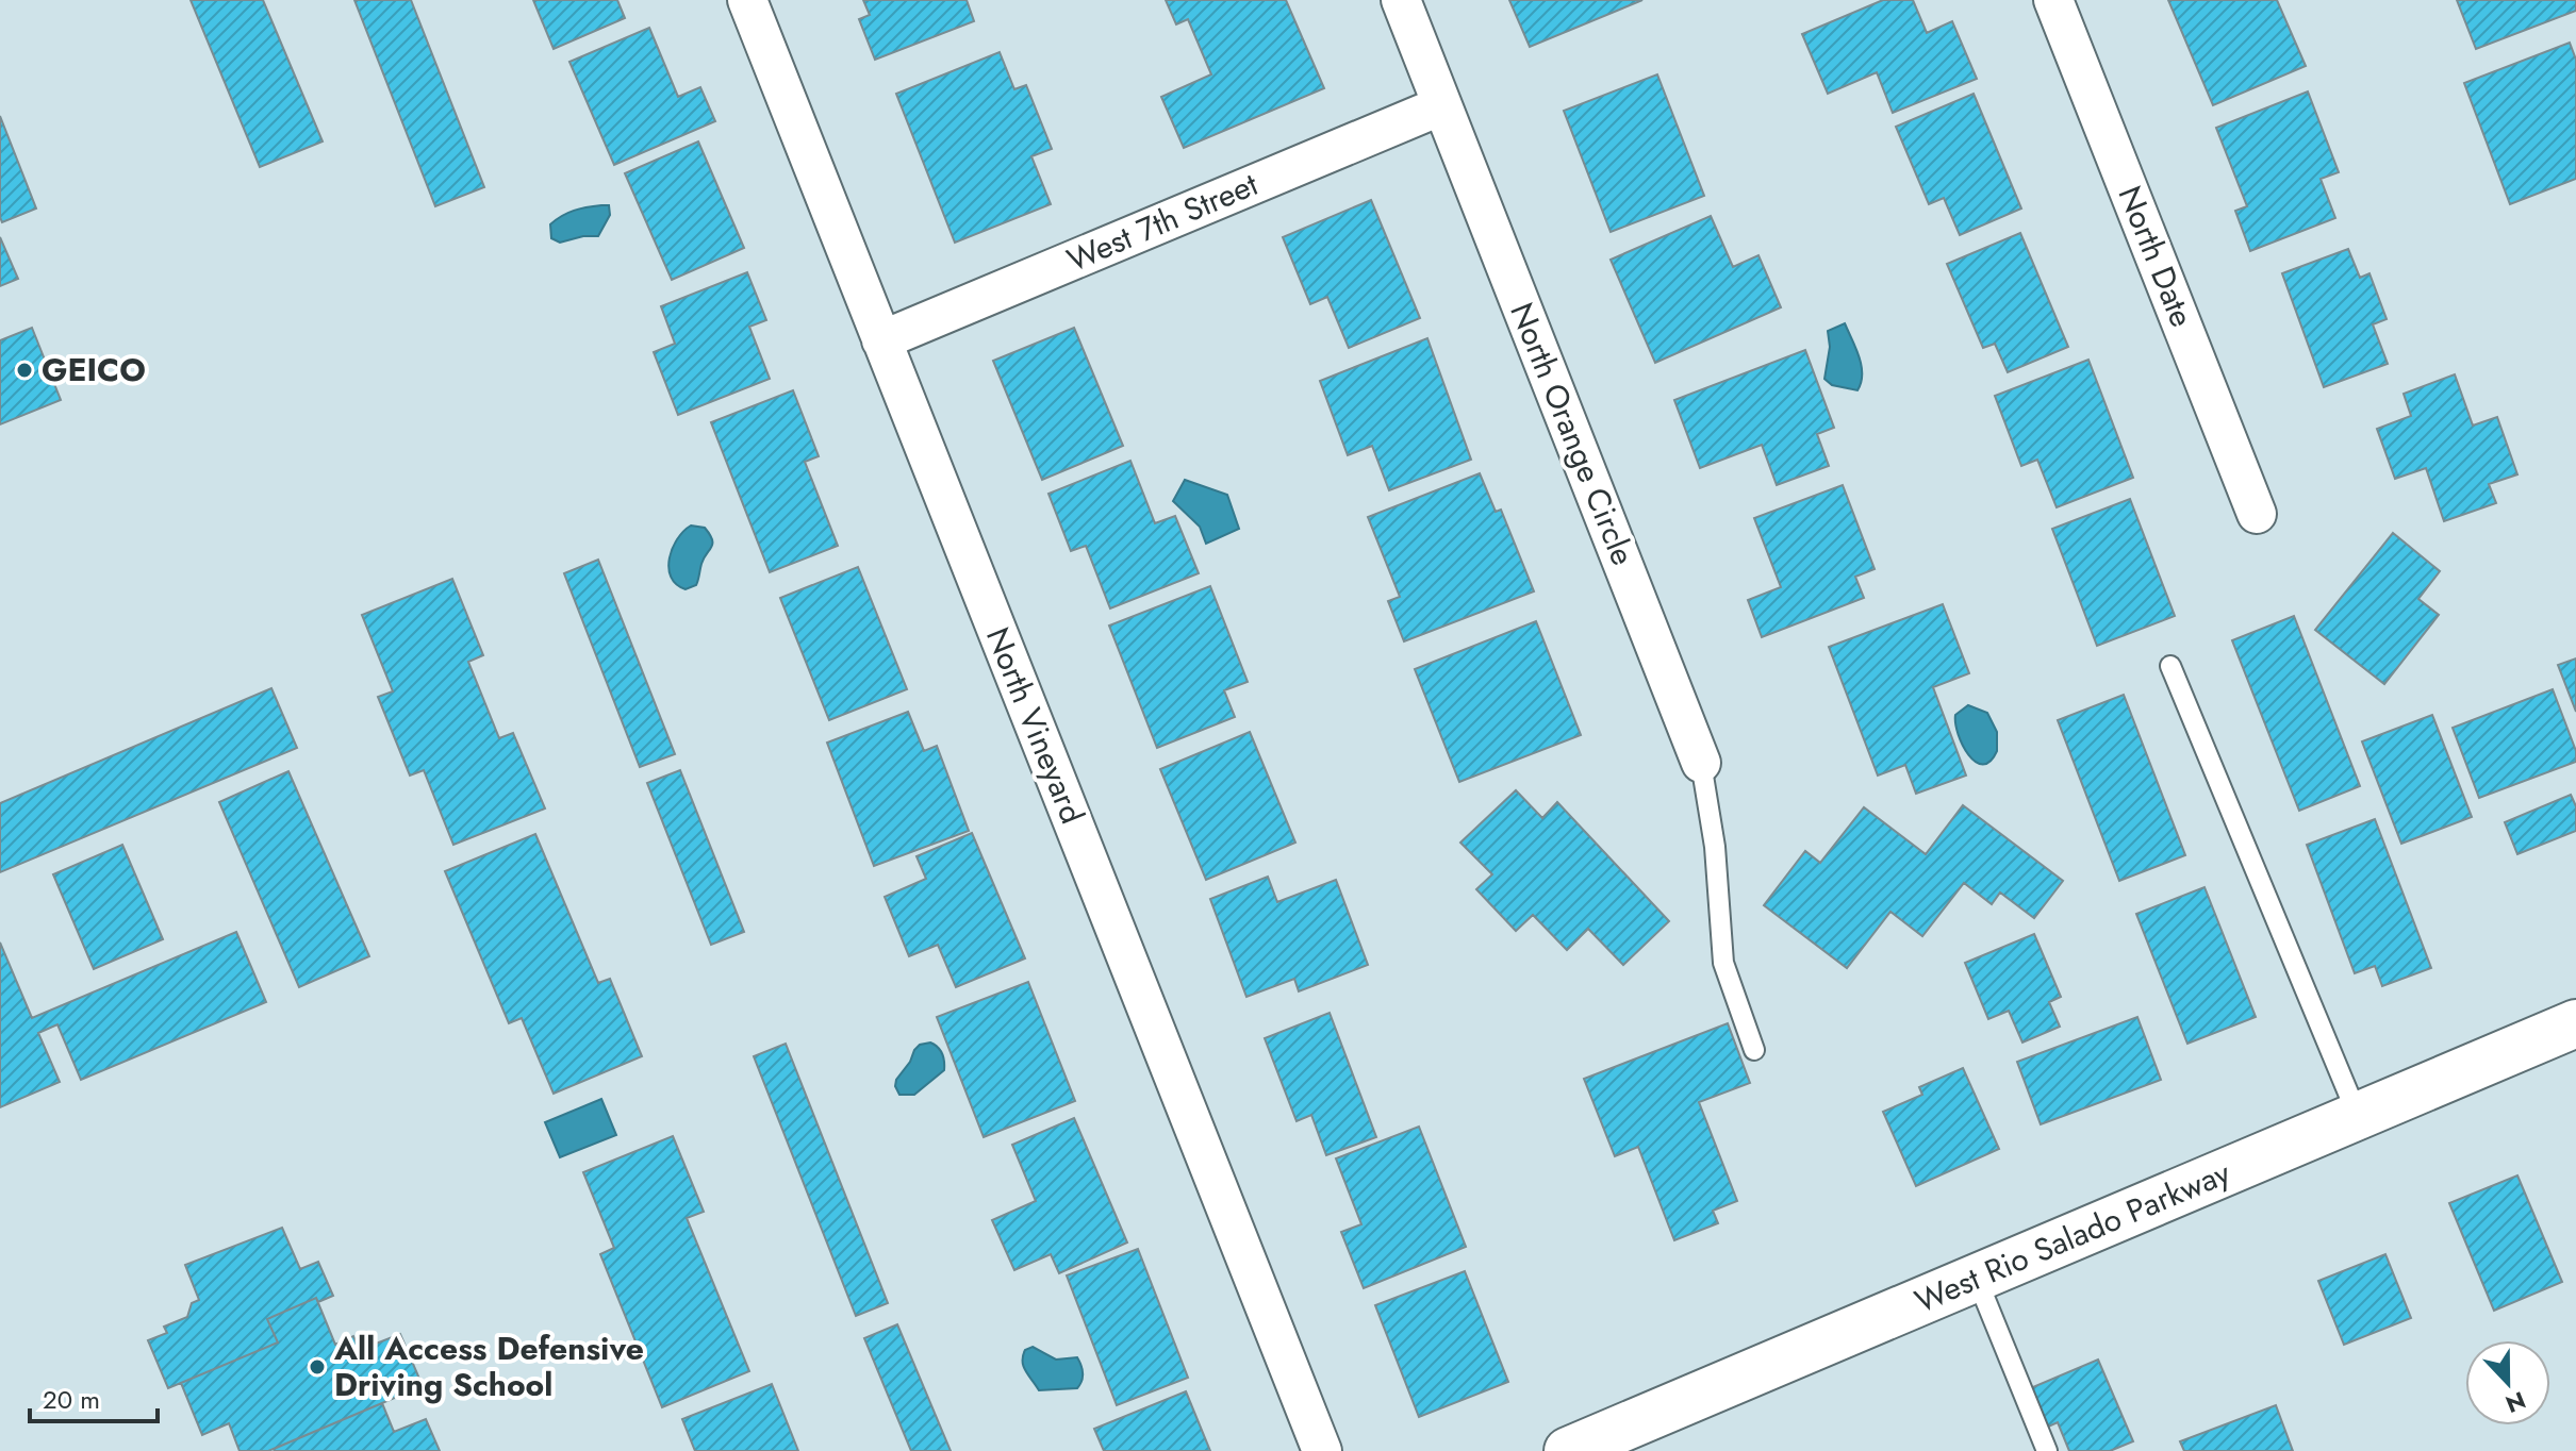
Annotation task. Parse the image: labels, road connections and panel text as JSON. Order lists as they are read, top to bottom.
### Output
{
  "streets": {
    "main road": ["West Rio Salado Parkway"],
    "street": [
      "West 7th Street",
      "North Date",
      "North Orange Circle",
      "North Vineyard"
    ]
  },
  "crossings": [
    ["West 7th Street", "North Orange Circle"],
    ["West 7th Street", "North Vineyard"]
  ],
  "places": ["GEICO", "All Access Defensive Driving School"],
  "scale_bar": "20 m",
  "north": "bottom"
}
